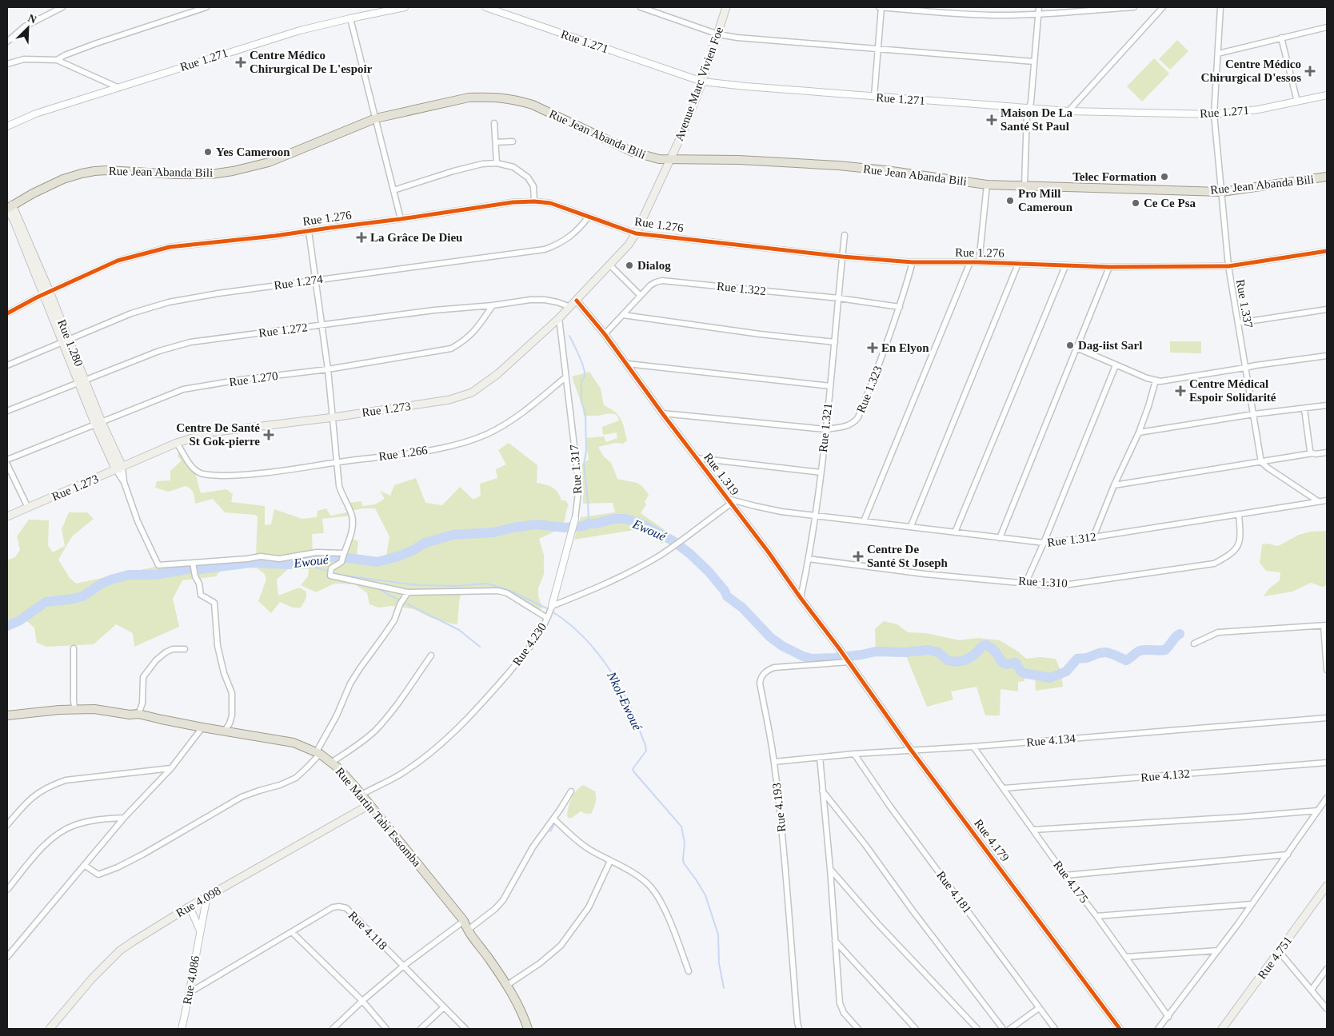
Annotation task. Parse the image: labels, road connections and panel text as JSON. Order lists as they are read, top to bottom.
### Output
{
  "streets": {
    "main road": [
      "Avenue Marc Vivien Foe",
      "Rue Jean Abanda Bili",
      "Rue 1.280",
      "Rue 1.273",
      "Rue Martin Tabi Essomba",
      "Rue 4.098",
      "Rue 4.751"
    ],
    "street": [
      "Rue 1.271",
      "Rue 1.276",
      "Rue 1.274",
      "Rue 1.322",
      "Rue 1.337",
      "Rue 1.272",
      "Rue 1.270",
      "Rue 1.323",
      "Rue 1.321",
      "Rue 1.266",
      "Rue 1.317",
      "Rue 1.319",
      "Rue 1.312",
      "Rue 1.310",
      "Rue 4.230",
      "Rue 4.134",
      "Rue 4.132",
      "Rue 4.193",
      "Rue 4.179",
      "Rue 4.175",
      "Rue 4.181",
      "Rue 4.118",
      "Rue 4.086"
    ]
  },
  "crossings": [
    ["Rue 1.271", "Avenue Marc Vivien Foe"],
    ["Rue 1.271", "Rue 1.337"],
    ["Avenue Marc Vivien Foe", "Rue Jean Abanda Bili"],
    ["Avenue Marc Vivien Foe", "Rue 1.273"],
    ["Rue Jean Abanda Bili", "Rue 1.337"],
    ["Rue Jean Abanda Bili", "Rue 1.280"],
    ["Rue Jean Abanda Bili", "Rue 1.273"],
    ["Rue 1.276", "Rue 1.274"],
    ["Rue 1.276", "Rue 1.337"],
    ["Rue 1.276", "Rue 1.280"],
    ["Rue 1.276", "Rue 1.323"],
    ["Rue 1.276", "Rue 1.273"],
    ["Rue 1.276", "Rue 1.321"],
    ["Rue 1.274", "Rue 1.280"],
    ["Rue 1.322", "Rue 1.323"],
    ["Rue 1.322", "Rue 1.321"],
    ["Rue 1.322", "Rue 1.319"],
    ["Rue 1.272", "Rue 1.280"],
    ["Rue 1.272", "Rue 1.270"],
    ["Rue 1.272", "Rue 1.273"],
    ["Rue 1.280", "Rue 1.270"],
    ["Rue 1.280", "Rue 1.273"],
    ["Rue 1.323", "Rue 1.321"],
    ["Rue 1.323", "Rue 1.319"],
    ["Rue 1.273", "Rue 1.266"],
    ["Rue 1.273", "Rue 1.319"],
    ["Rue 1.321", "Rue 1.319"],
    ["Rue 1.321", "Rue 1.312"],
    ["Rue 1.321", "Rue 1.310"],
    ["Rue 1.266", "Rue 1.317"],
    ["Rue 1.317", "Rue 4.230"],
    ["Rue 1.319", "Rue 1.312"],
    ["Rue 1.319", "Rue 4.193"],
    ["Rue 1.319", "Rue 4.179"],
    ["Rue 1.312", "Rue 1.310"],
    ["Rue 4.230", "Rue Martin Tabi Essomba"],
    ["Rue 4.134", "Rue 4.193"],
    ["Rue 4.134", "Rue 4.179"],
    ["Rue 4.134", "Rue 4.175"],
    ["Rue 4.134", "Rue 4.181"],
    ["Rue 4.132", "Rue 4.175"],
    ["Rue 4.193", "Rue 4.179"],
    ["Rue Martin Tabi Essomba", "Rue 4.098"],
    ["Rue 4.098", "Rue 4.086"],
    ["Rue 4.118", "Rue 4.086"]
  ],
  "water": ["Ewoué", "Nkol-Ewoué"],
  "places": {
    "health": [
      "Centre Médico Chirurgical De L'espoir",
      "Centre Médico Chirurgical D'essos",
      "Maison De La Santé St Paul",
      "La Grâce De Dieu",
      "En Elyon",
      "Centre Médical Espoir Solidarité",
      "Centre De Santé St Gok-pierre",
      "Centre De Santé St Joseph"
    ],
    "other": [
      "Yes Cameroon",
      "Telec Formation",
      "Pro Mill Cameroun",
      "Ce Ce Psa",
      "Dialog",
      "Dag-iist Sarl"
    ]
  },
  "north": "top right"
}
